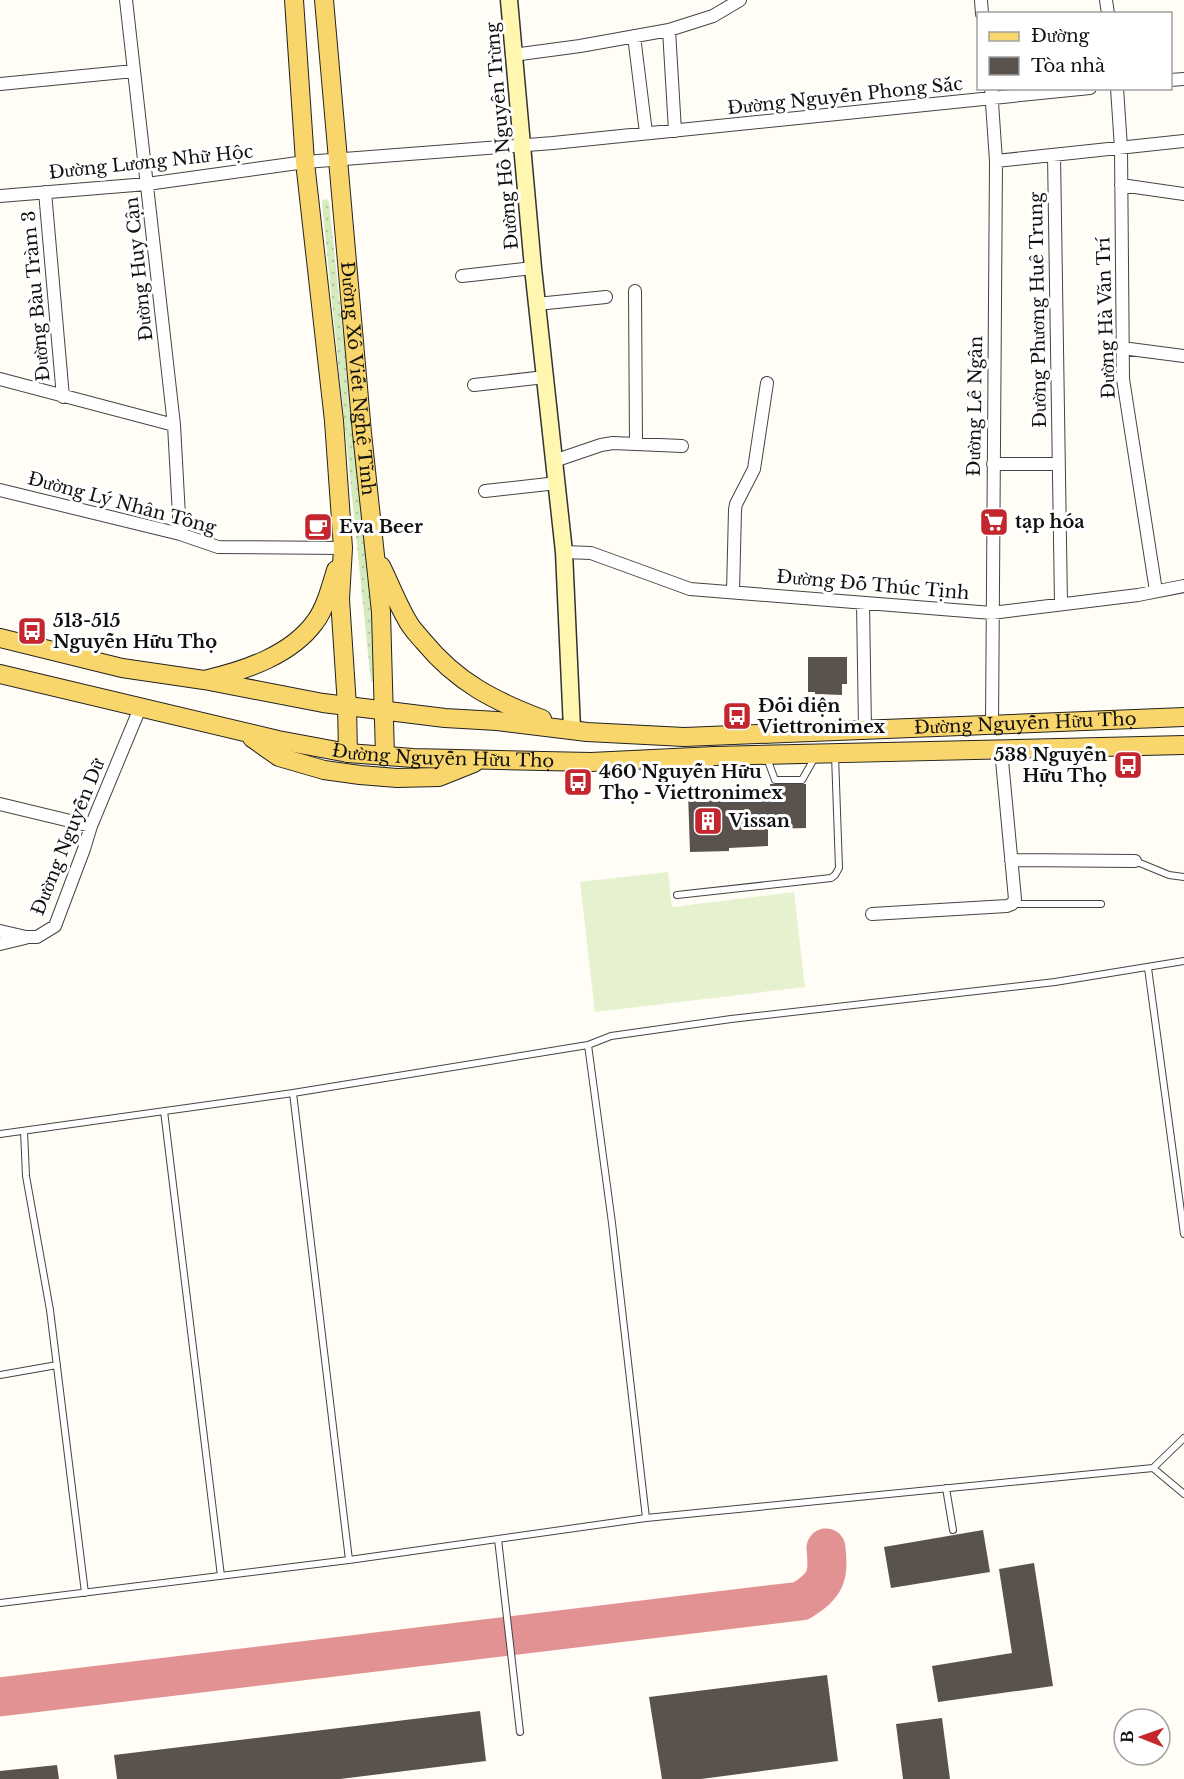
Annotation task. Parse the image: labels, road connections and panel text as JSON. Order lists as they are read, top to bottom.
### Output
{
  "streets": {
    "main road": ["Đường Xô Viết Nghệ Tĩnh", "Đường Nguyễn Hữu Thọ"],
    "street": [
      "Đường Nguyễn Phong Sắc",
      "Đường Hồ Nguyên Trừng",
      "Đường Lương Nhữ Hộc",
      "Đường Huy Cận",
      "Đường Bàu Tràm 3",
      "Đường Phương Huê Trung",
      "Đường Hà Văn Trí",
      "Đường Lê Ngân",
      "Đường Lý Nhân Tông",
      "Đường Đỗ Thúc Tịnh",
      "Đường Nguyễn Dữ"
    ]
  },
  "crossings": [
    ["Đường Nguyễn Phong Sắc", "Đường Hồ Nguyên Trừng"],
    ["Đường Nguyễn Phong Sắc", "Đường Lương Nhữ Hộc"],
    ["Đường Nguyễn Phong Sắc", "Đường Xô Viết Nghệ Tĩnh"],
    ["Đường Nguyễn Phong Sắc", "Đường Lê Ngân"],
    ["Đường Hồ Nguyên Trừng", "Đường Đỗ Thúc Tịnh"],
    ["Đường Hồ Nguyên Trừng", "Đường Nguyễn Hữu Thọ"],
    ["Đường Lương Nhữ Hộc", "Đường Huy Cận"],
    ["Đường Lương Nhữ Hộc", "Đường Bàu Tràm 3"],
    ["Đường Lương Nhữ Hộc", "Đường Xô Viết Nghệ Tĩnh"],
    ["Đường Huy Cận", "Đường Lý Nhân Tông"],
    ["Đường Phương Huê Trung", "Đường Đỗ Thúc Tịnh"],
    ["Đường Hà Văn Trí", "Đường Đỗ Thúc Tịnh"],
    ["Đường Xô Viết Nghệ Tĩnh", "Đường Lý Nhân Tông"],
    ["Đường Xô Viết Nghệ Tĩnh", "Đường Nguyễn Hữu Thọ"],
    ["Đường Lê Ngân", "Đường Đỗ Thúc Tịnh"],
    ["Đường Lê Ngân", "Đường Nguyễn Hữu Thọ"],
    ["Đường Nguyễn Hữu Thọ", "Đường Nguyễn Dữ"]
  ],
  "places": {
    "supermarket": ["tạp hóa"],
    "cafe": ["Eva Beer"],
    "bus stop": [
      "513-515 Nguyễn Hữu Thọ",
      "Đối diện Viettronimex",
      "538 Nguyễn Hữu Thọ",
      "460 Nguyễn Hữu Thọ - Viettronimex"
    ],
    "building": ["Vissan"]
  },
  "legend": ["Đường", "Tòa nhà"],
  "north": "left"
}
